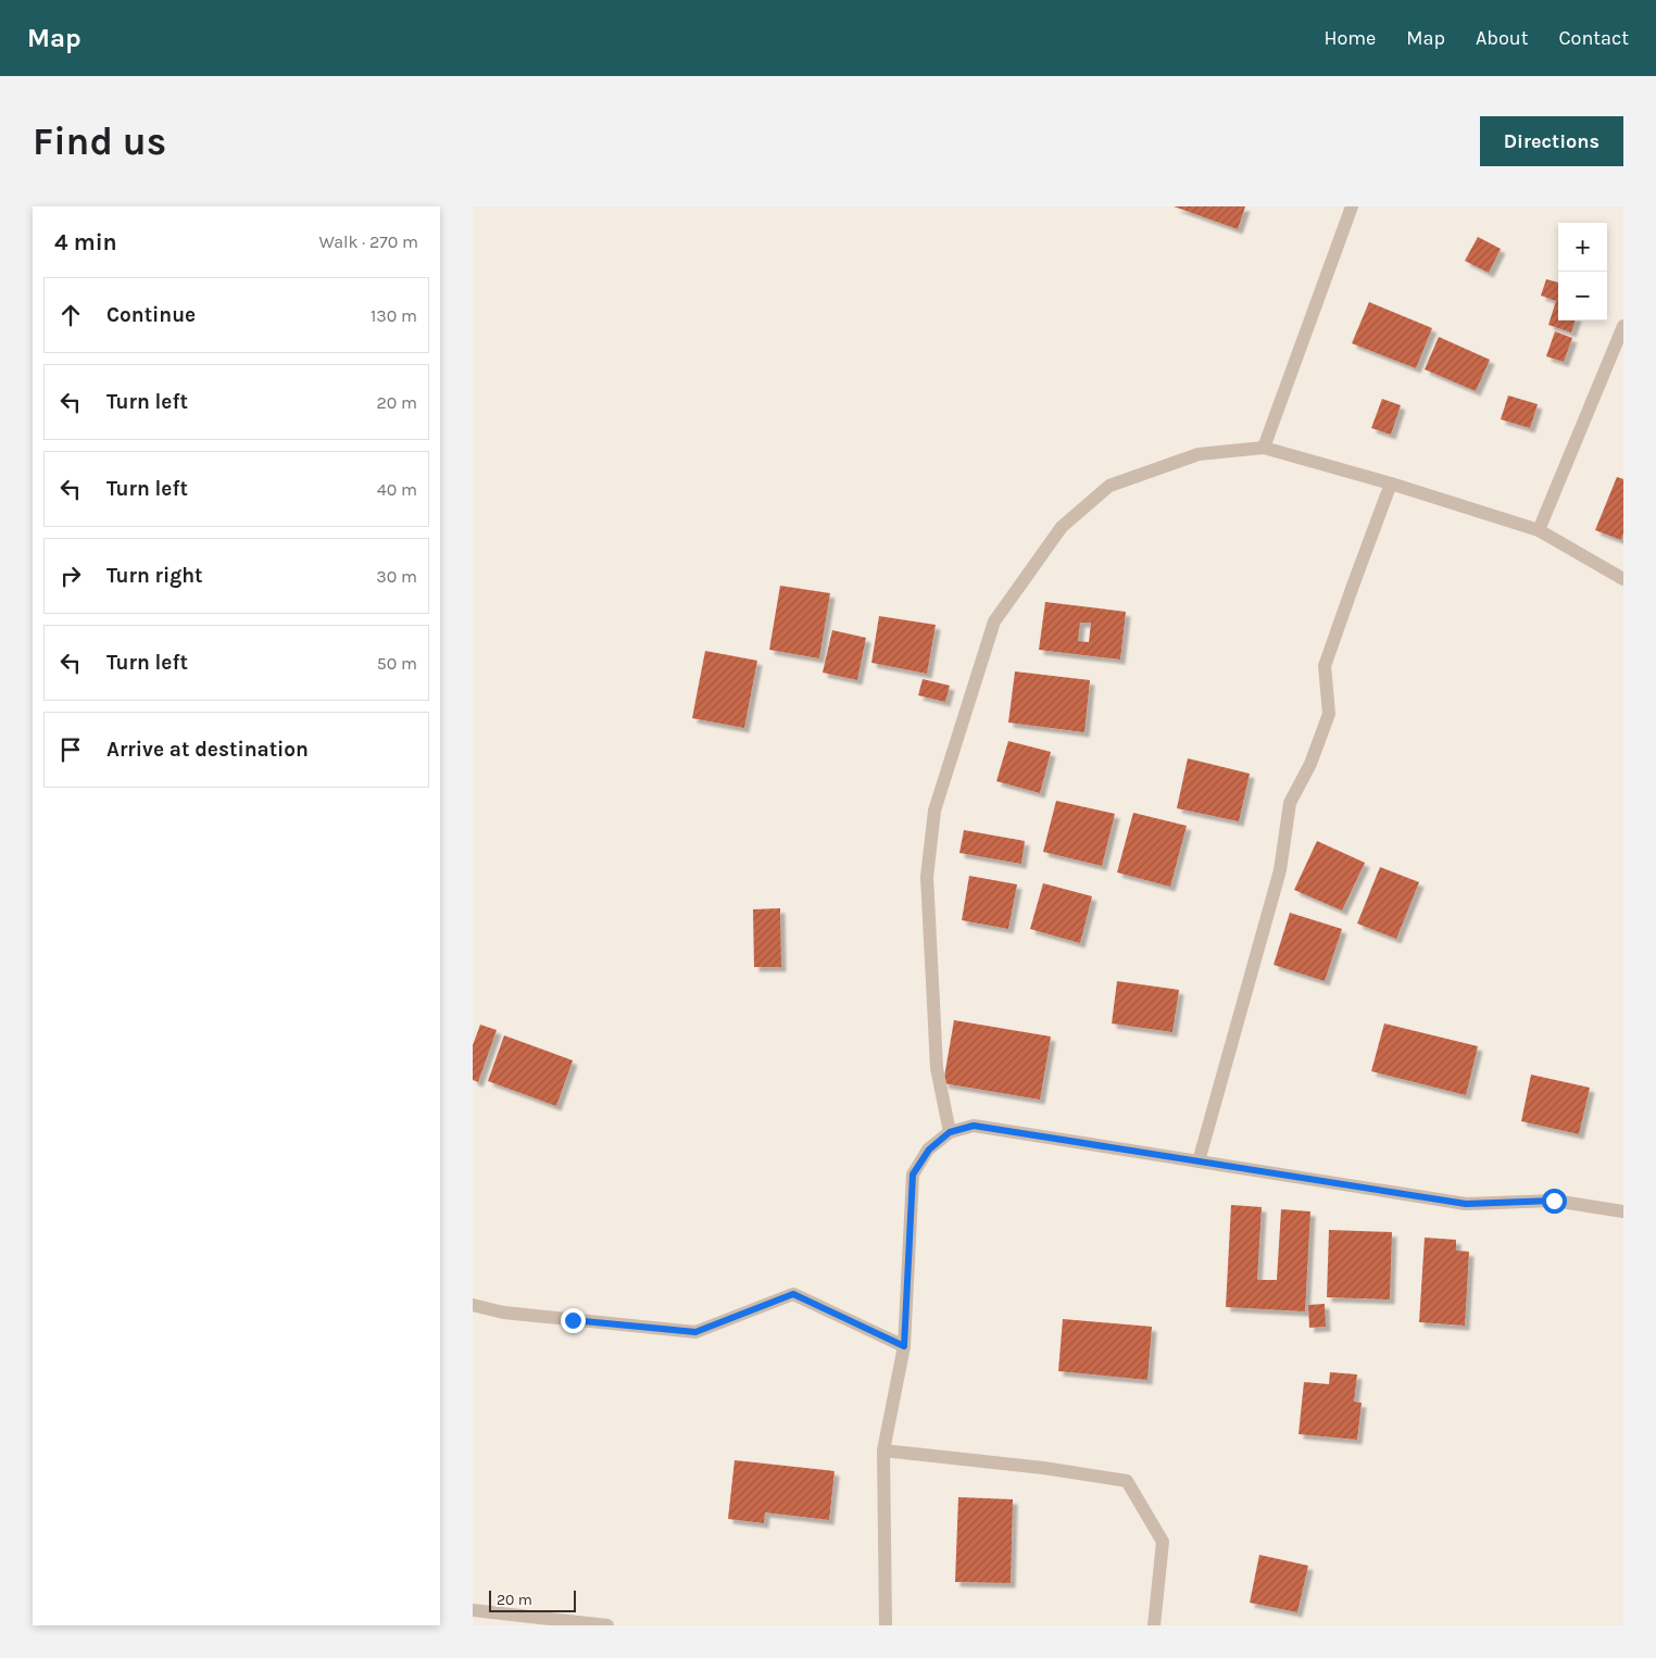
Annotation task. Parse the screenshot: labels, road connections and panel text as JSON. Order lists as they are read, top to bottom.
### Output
{
  "scale_bar": "20 m",
  "page": {
    "header": "Map",
    "nav": [
      "Home",
      "Map",
      "About",
      "Contact"
    ],
    "buttons": "Directions",
    "title": "Find us",
    "heading": ["4 min", "Walk · 270 m"],
    "map_buttons": ["+", "−"],
    "list": [
      ["Continue", "130 m"],
      ["Turn left", "20 m"],
      ["Turn left", "40 m"],
      ["Turn right", "30 m"],
      ["Turn left", "50 m"],
      "Arrive at destination"
    ],
    "scale": "20 m"
  }
}
